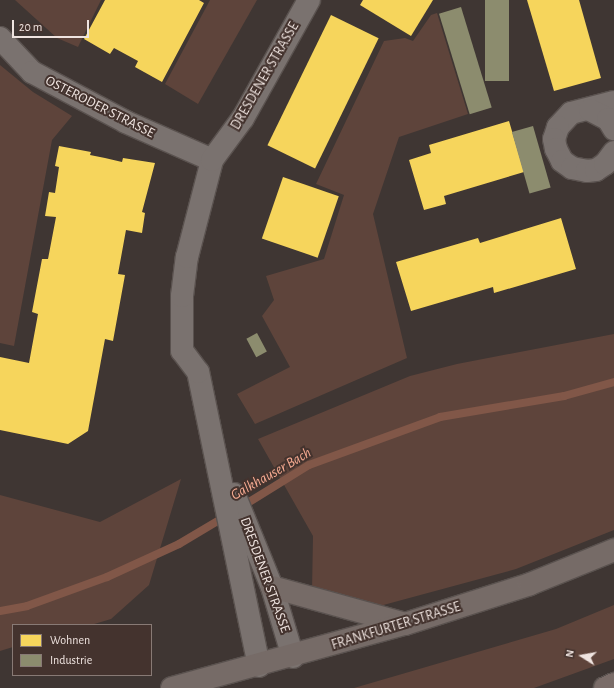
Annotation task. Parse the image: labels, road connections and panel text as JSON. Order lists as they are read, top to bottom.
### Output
{
  "streets": {
    "main road": ["FRANKFURTER STRASSE"],
    "street": ["DRESDENER STRASSE", "OSTERODER STRASSE"]
  },
  "crossings": [
    ["DRESDENER STRASSE", "OSTERODER STRASSE"],
    ["DRESDENER STRASSE", "FRANKFURTER STRASSE"]
  ],
  "water": ["Galkhauser Bach"],
  "legend": ["Wohnen", "Industrie"],
  "scale_bar": "20 m",
  "north": "left"
}
